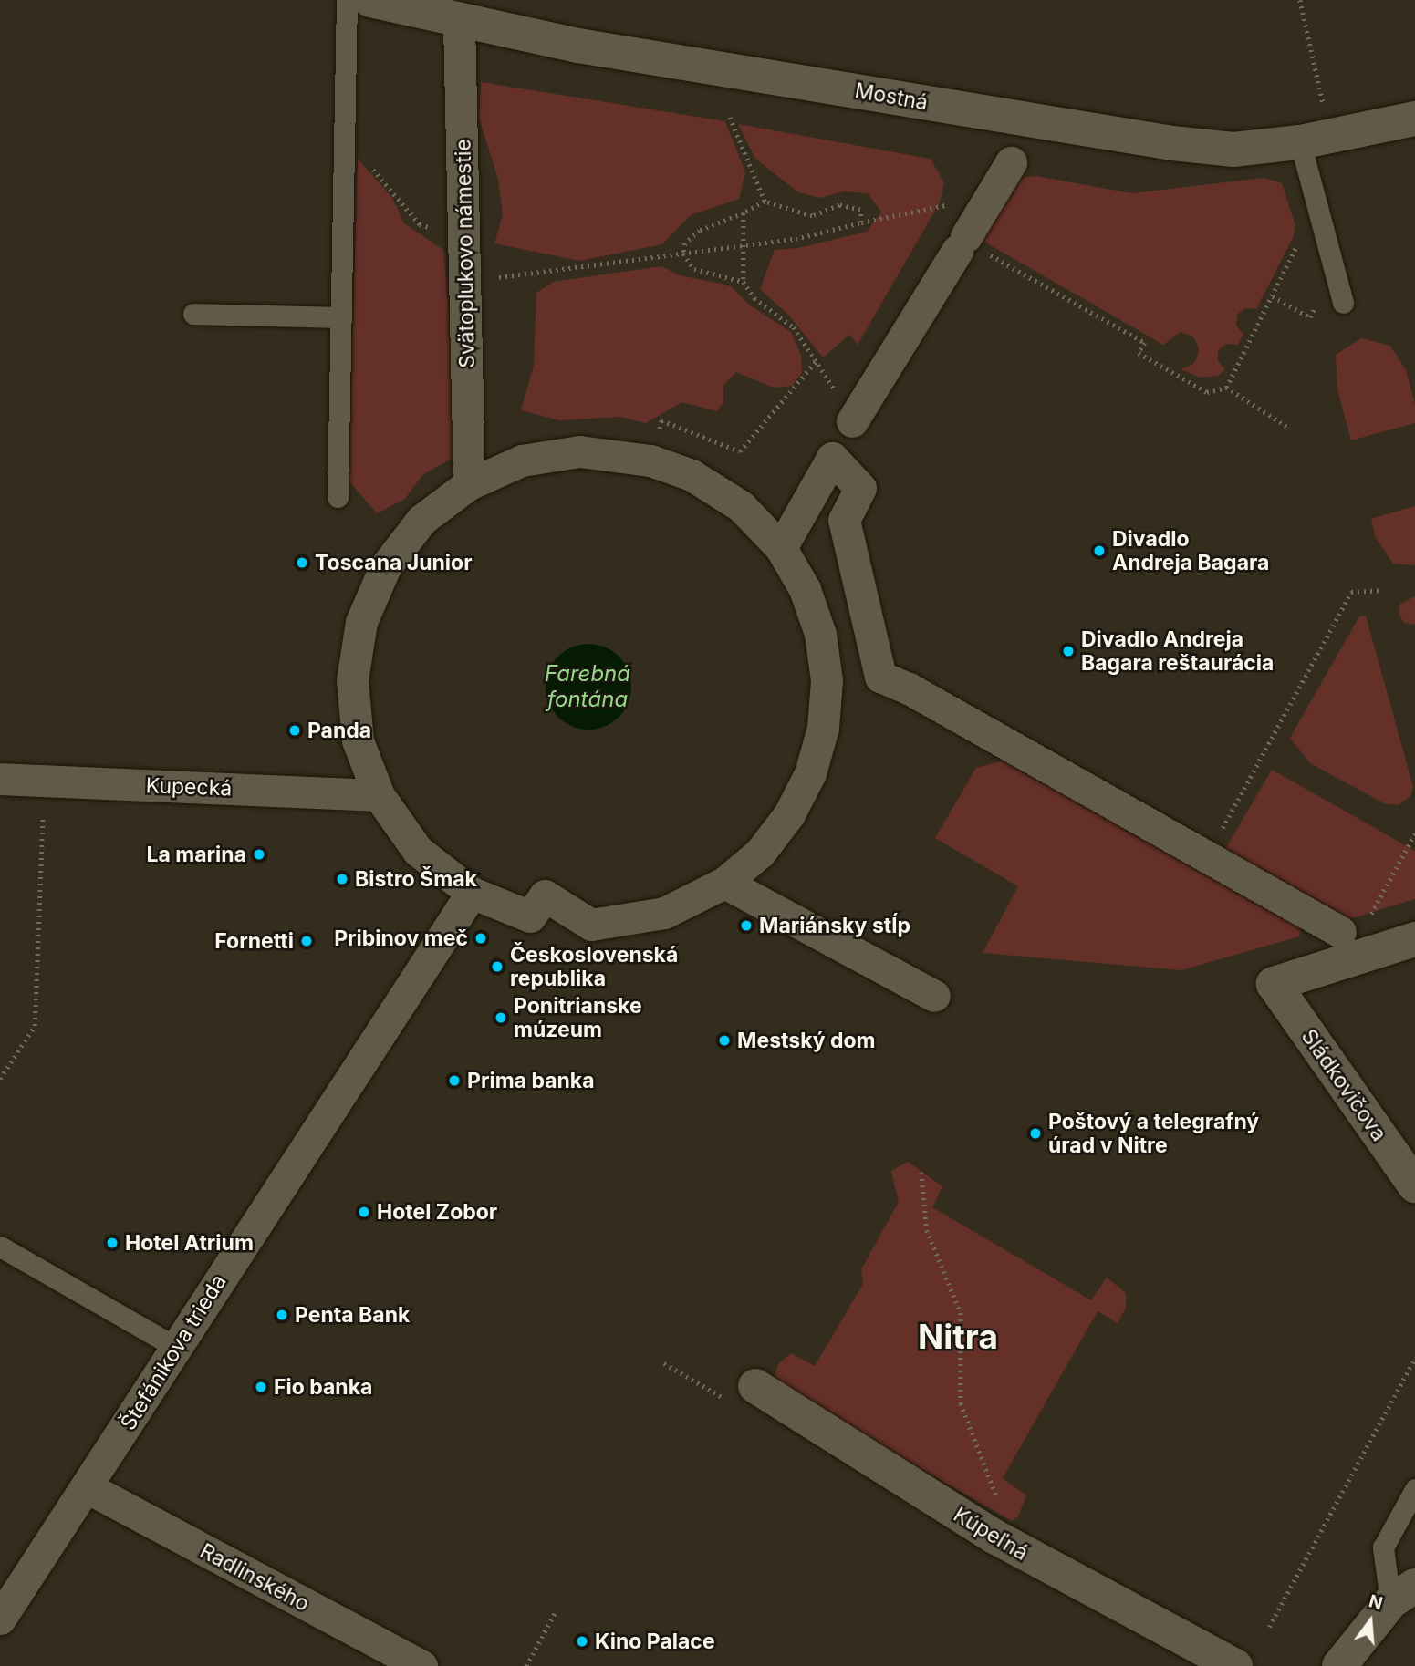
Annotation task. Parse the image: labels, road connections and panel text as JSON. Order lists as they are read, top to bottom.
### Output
{
  "streets": {
    "street": [
      "Mostná",
      "Svätoplukovo námestie",
      "Kupecká",
      "Sládkovičova",
      "Štefánikova trieda",
      "Kúpeľná",
      "Radlinského"
    ]
  },
  "crossings": [
    ["Mostná", "Svätoplukovo námestie"],
    ["Štefánikova trieda", "Radlinského"]
  ],
  "districts": ["Nitra"],
  "water": ["Farebná fontána"],
  "places": [
    "Divadlo Andreja Bagara",
    "Toscana Junior",
    "Divadlo Andreja Bagara reštaurácia",
    "Panda",
    "La marina",
    "Bistro Šmak",
    "Mariánsky stĺp",
    "Pribinov meč",
    "Fornetti",
    "Československá republika",
    "Ponitrianske múzeum",
    "Mestský dom",
    "Prima banka",
    "Poštový a telegrafný úrad v Nitre",
    "Hotel Zobor",
    "Hotel Atrium",
    "Penta Bank",
    "Fio banka",
    "Kino Palace"
  ],
  "north": "top"
}
